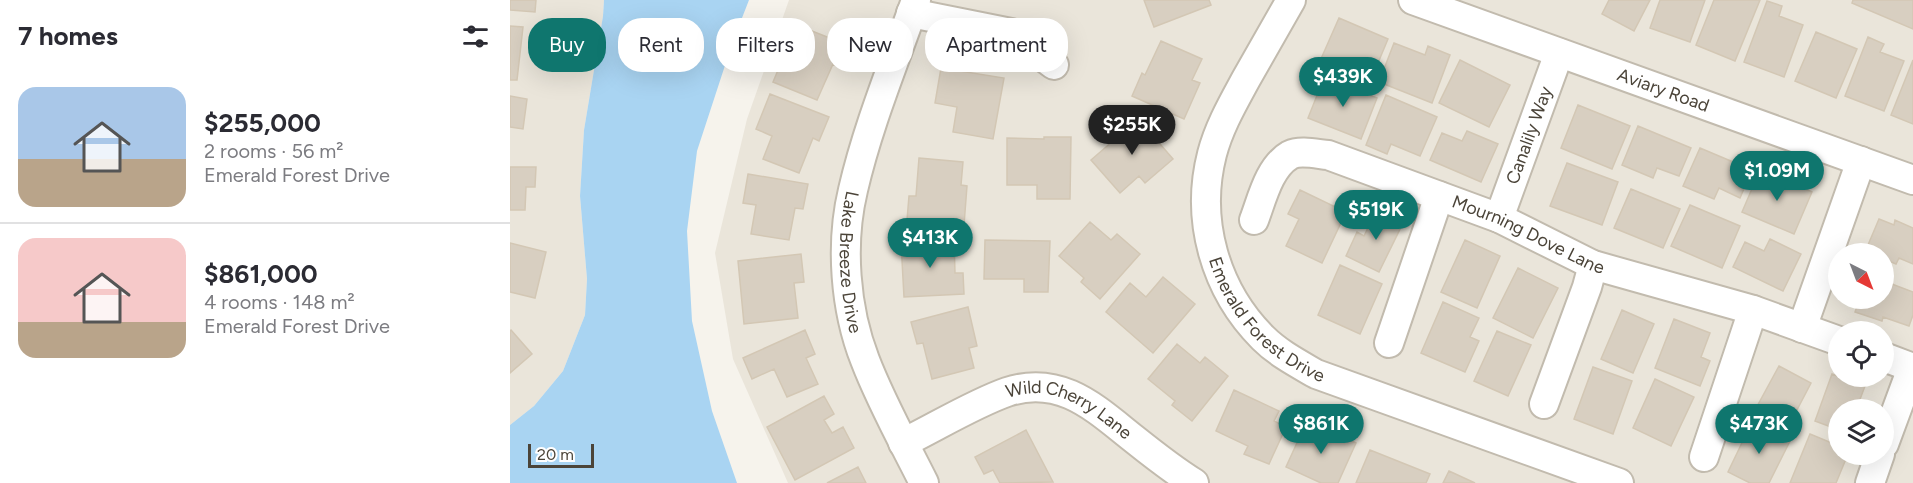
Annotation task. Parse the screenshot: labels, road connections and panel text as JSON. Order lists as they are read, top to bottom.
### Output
{
  "streets": {
    "street": [
      "Aviary Road",
      "Canalily Way",
      "Mourning Dove Lane",
      "Lake Breeze Drive",
      "Emerald Forest Drive",
      "Wild Cherry Lane"
    ]
  },
  "crossings": [
    ["Aviary Road", "Canalily Way"],
    ["Canalily Way", "Mourning Dove Lane"],
    ["Lake Breeze Drive", "Wild Cherry Lane"]
  ],
  "scale_bar": "20 m",
  "north": "bottom right",
  "page": {
    "heading": "7 homes",
    "chip": [
      "Buy",
      "Rent",
      "Filters",
      "New",
      "Apartment"
    ],
    "price": [
      "$439K",
      "$255K",
      "$1.09M",
      "$519K",
      "$413K",
      "$861K",
      "$473K"
    ],
    "list": [
      {
        "name": "$255,000",
        "note": "2 rooms · 56 m² · Emerald Forest Drive"
      },
      {
        "name": "$861,000",
        "note": "4 rooms · 148 m² · Emerald Forest Drive"
      }
    ],
    "scale": "20 m"
  }
}
